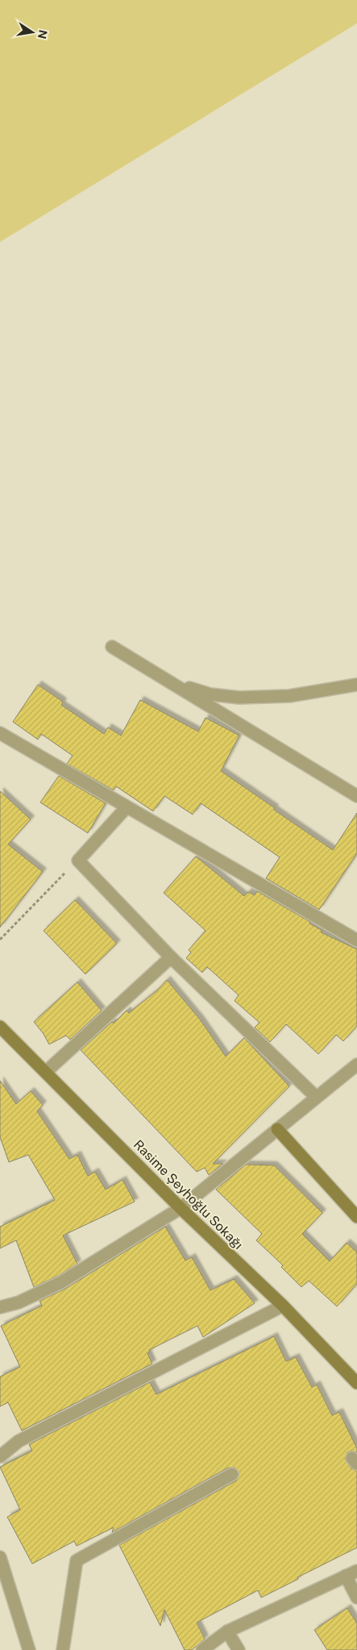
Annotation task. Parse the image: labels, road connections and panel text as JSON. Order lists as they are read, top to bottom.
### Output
{
  "streets": {
    "main road": ["Rasime Şeyhoğlu Sokağı"]
  },
  "north": "right"
}
